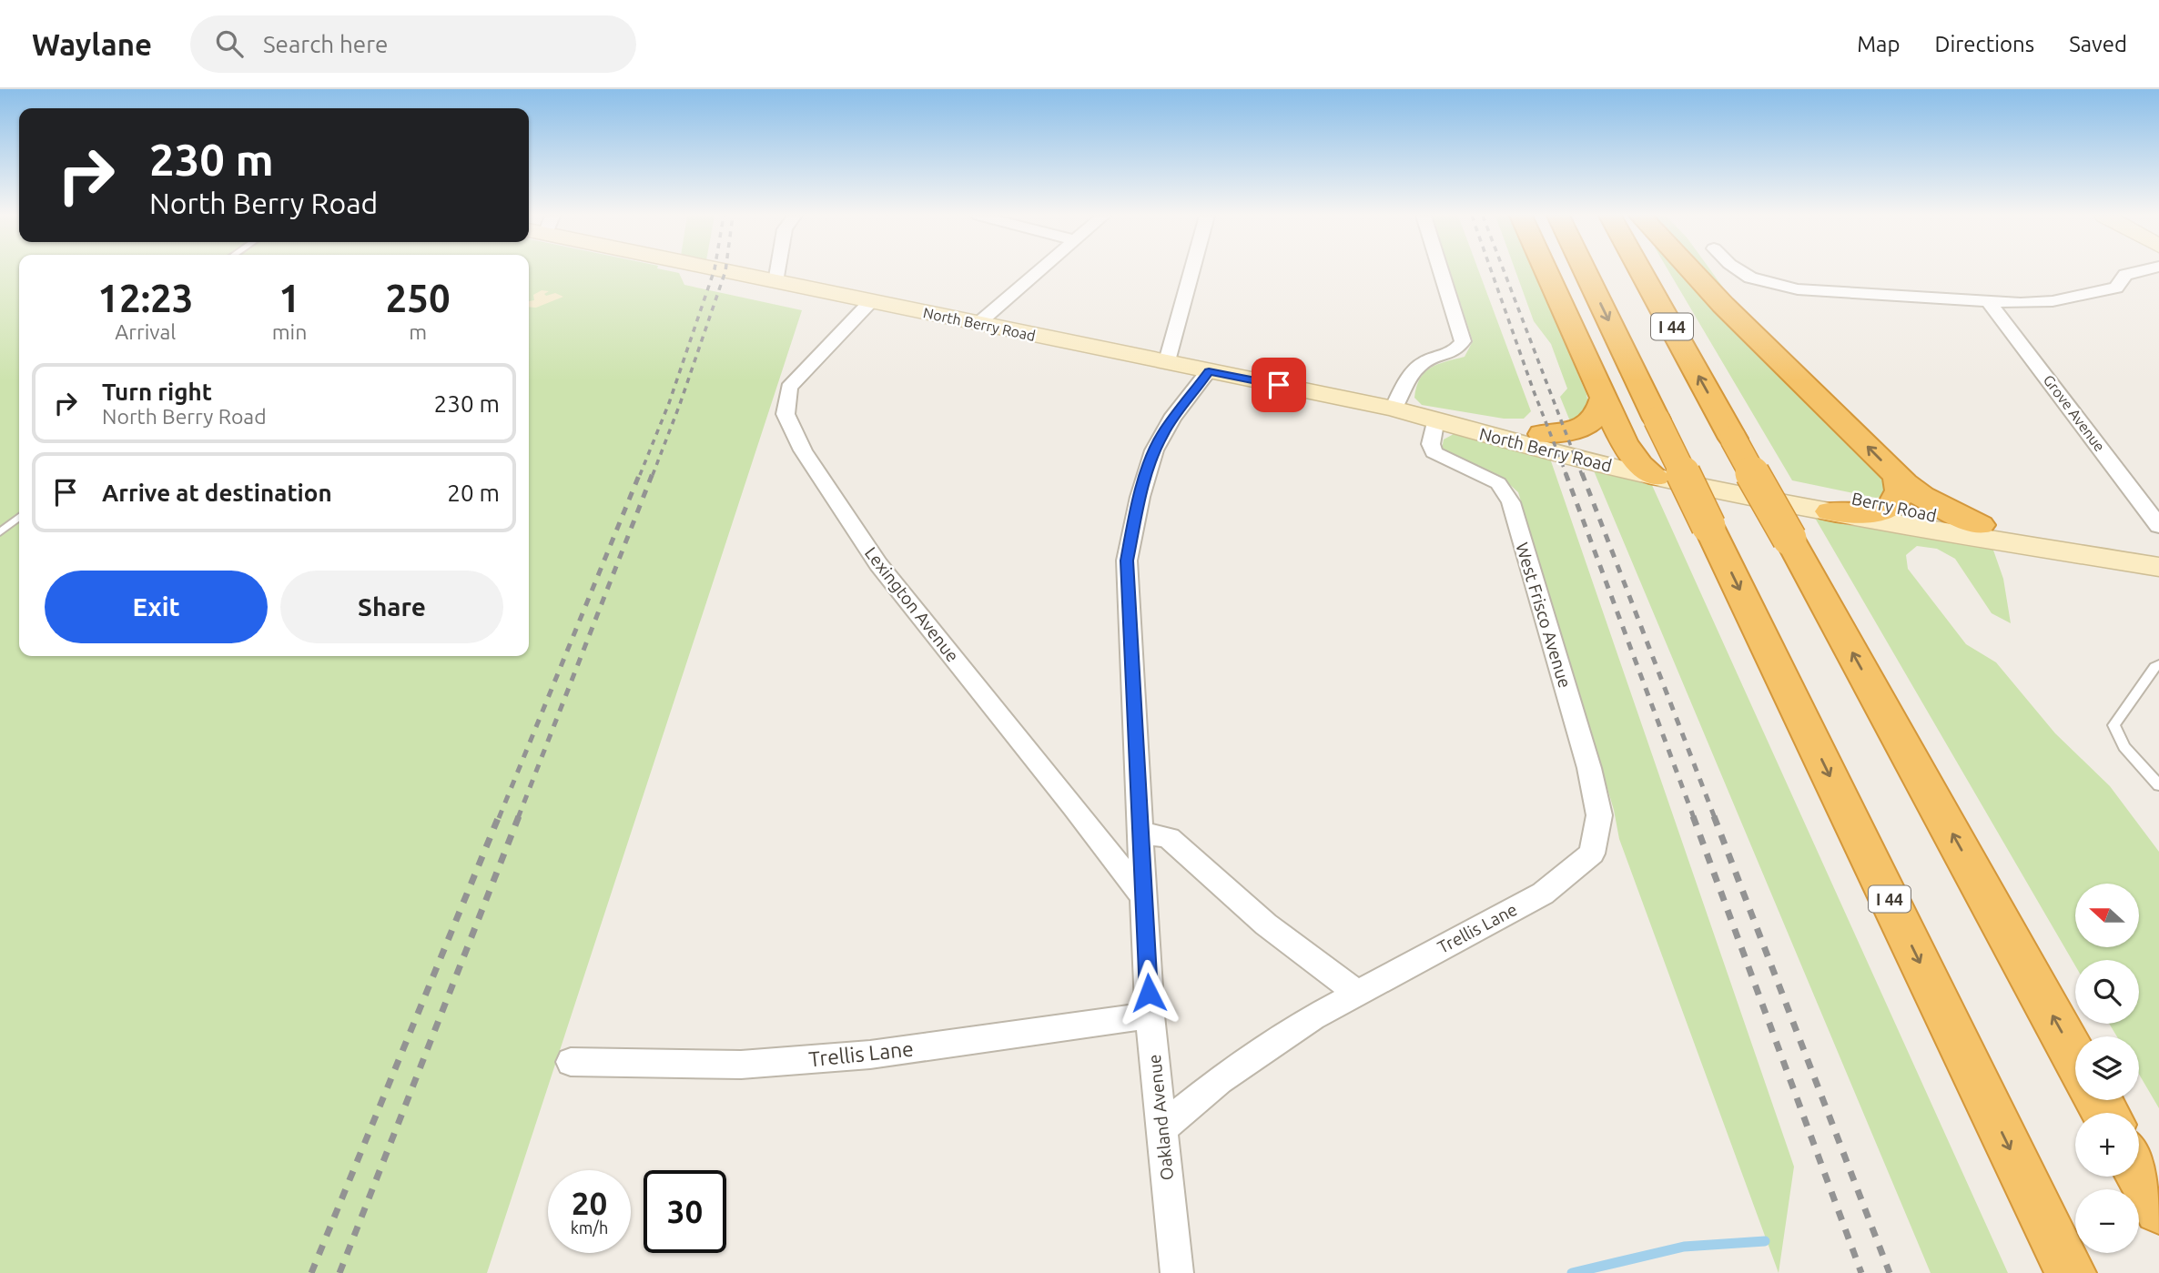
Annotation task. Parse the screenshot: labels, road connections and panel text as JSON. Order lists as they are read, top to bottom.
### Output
{
  "streets": {
    "highway": ["I 44"],
    "main road": ["North Berry Road", "Berry Road"],
    "street": [
      "Grove Avenue",
      "Lexington Avenue",
      "West Frisco Avenue",
      "Trellis Lane",
      "Oakland Avenue"
    ]
  },
  "crossings": [
    ["North Berry Road", "Berry Road"],
    ["North Berry Road", "Lexington Avenue"],
    ["North Berry Road", "West Frisco Avenue"],
    ["North Berry Road", "Oakland Avenue"],
    ["Lexington Avenue", "Oakland Avenue"],
    ["West Frisco Avenue", "Trellis Lane"],
    ["Trellis Lane", "Oakland Avenue"]
  ],
  "north": "left",
  "page": {
    "header": "Waylane",
    "search": "Search here",
    "nav": ["Map", "Directions", "Saved"],
    "turn": ["230 m", "North Berry Road"],
    "eta": [
      "12:23",
      "Arrival",
      "1",
      "min",
      "250",
      "m"
    ],
    "list": [
      {
        "name": "Turn right",
        "note": "North Berry Road",
        "value": "230 m"
      },
      {
        "name": "Arrive at destination",
        "value": "20 m"
      }
    ],
    "buttons": ["Exit", "Share"],
    "map_buttons": ["+", "−"],
    "speed": "20 km/h",
    "limit": "30"
  }
}
